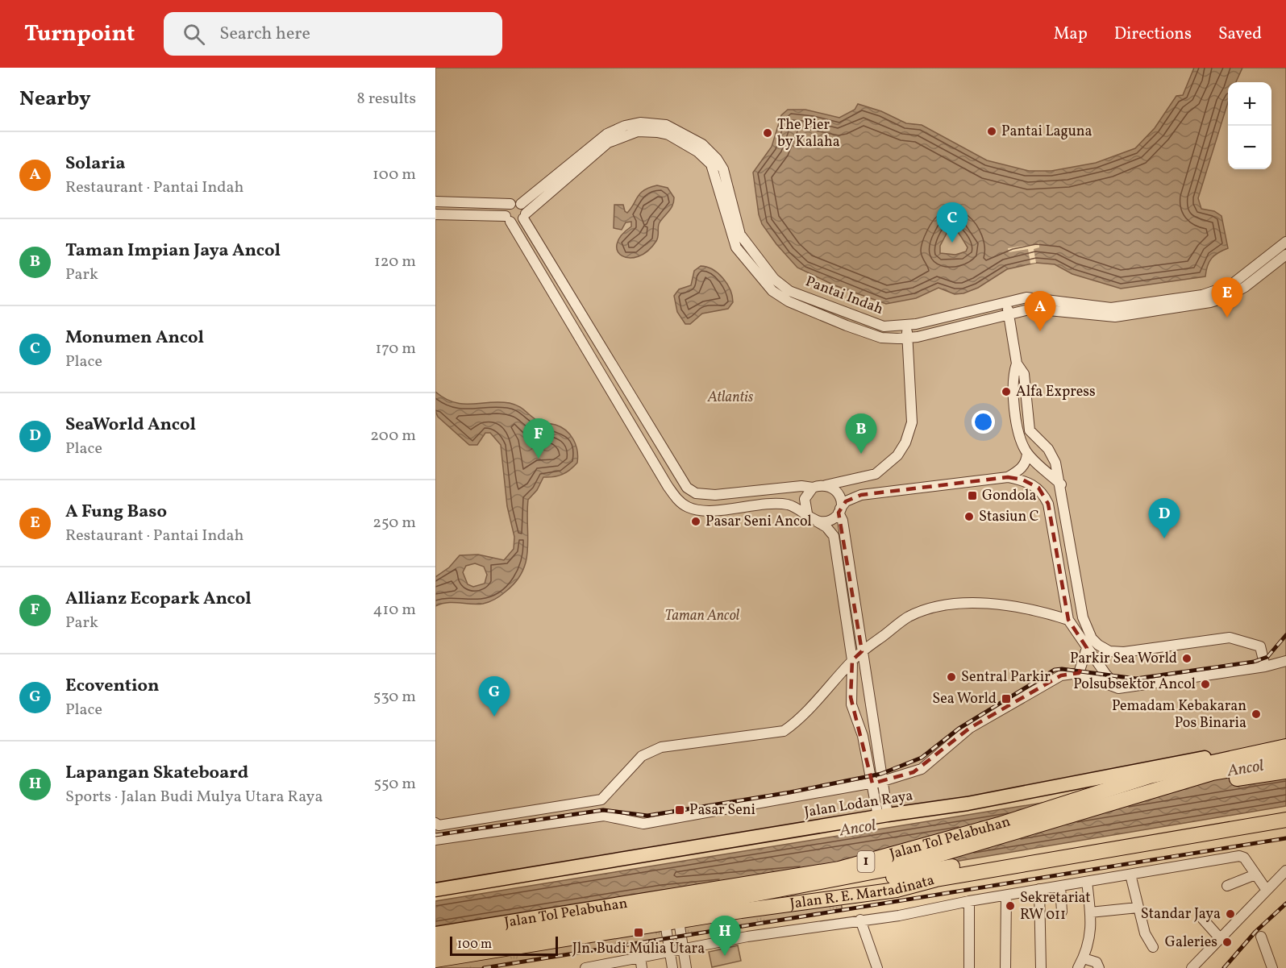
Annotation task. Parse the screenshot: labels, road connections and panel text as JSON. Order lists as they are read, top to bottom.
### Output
{
  "streets": {
    "highway": ["Jalan Tol Pelabuhan", "1", "Jalan R. E. Martadinata"],
    "main road": ["Jalan Lodan Raya"],
    "street": ["Pantai Indah"]
  },
  "crossings": [
    ["Jalan Lodan Raya", "Jalan Tol Pelabuhan"],
    ["Jalan Tol Pelabuhan", "Jalan R. E. Martadinata"]
  ],
  "water": ["Ancol"],
  "parks": ["Atlantis", "Taman Ancol"],
  "places": {
    "other": [
      "Pantai Laguna",
      "The Pier by Kalaha",
      "Alfa Express",
      "Stasiun C",
      "Pasar Seni Ancol",
      "Parkir Sea World",
      "Sentral Parkir",
      "Polsubsektor Ancol",
      "Pemadam Kebakaran Pos Binaria",
      "Sekretariat RW 011",
      "Standar Jaya",
      "Galeries"
    ],
    "transit": [
      "Gondola",
      "Sea World",
      "Pasar Seni",
      "Jln. Budi Mulia Utara"
    ]
  },
  "scale_bar": "100 m",
  "page": {
    "header": "Turnpoint",
    "search": "Search here",
    "nav": ["Map", "Directions", "Saved"],
    "heading": ["Nearby", "8 results"],
    "map_buttons": ["+", "−"],
    "list": [
      {
        "mark": "A",
        "name": "Solaria",
        "note": "Restaurant · Pantai Indah",
        "value": "100 m"
      },
      {
        "mark": "B",
        "name": "Taman Impian Jaya Ancol",
        "note": "Park",
        "value": "120 m"
      },
      {
        "mark": "C",
        "name": "Monumen Ancol",
        "note": "Place",
        "value": "170 m"
      },
      {
        "mark": "D",
        "name": "SeaWorld Ancol",
        "note": "Place",
        "value": "200 m"
      },
      {
        "mark": "E",
        "name": "A Fung Baso",
        "note": "Restaurant · Pantai Indah",
        "value": "250 m"
      },
      {
        "mark": "F",
        "name": "Allianz Ecopark Ancol",
        "note": "Park",
        "value": "410 m"
      },
      {
        "mark": "G",
        "name": "Ecovention",
        "note": "Place",
        "value": "530 m"
      },
      {
        "mark": "H",
        "name": "Lapangan Skateboard",
        "note": "Sports · Jalan Budi Mulya Utara Raya",
        "value": "550 m"
      }
    ],
    "pins": [
      "C",
      "E",
      "A",
      "B",
      "F",
      "D",
      "G",
      "H"
    ],
    "scale": "100 m"
  }
}
